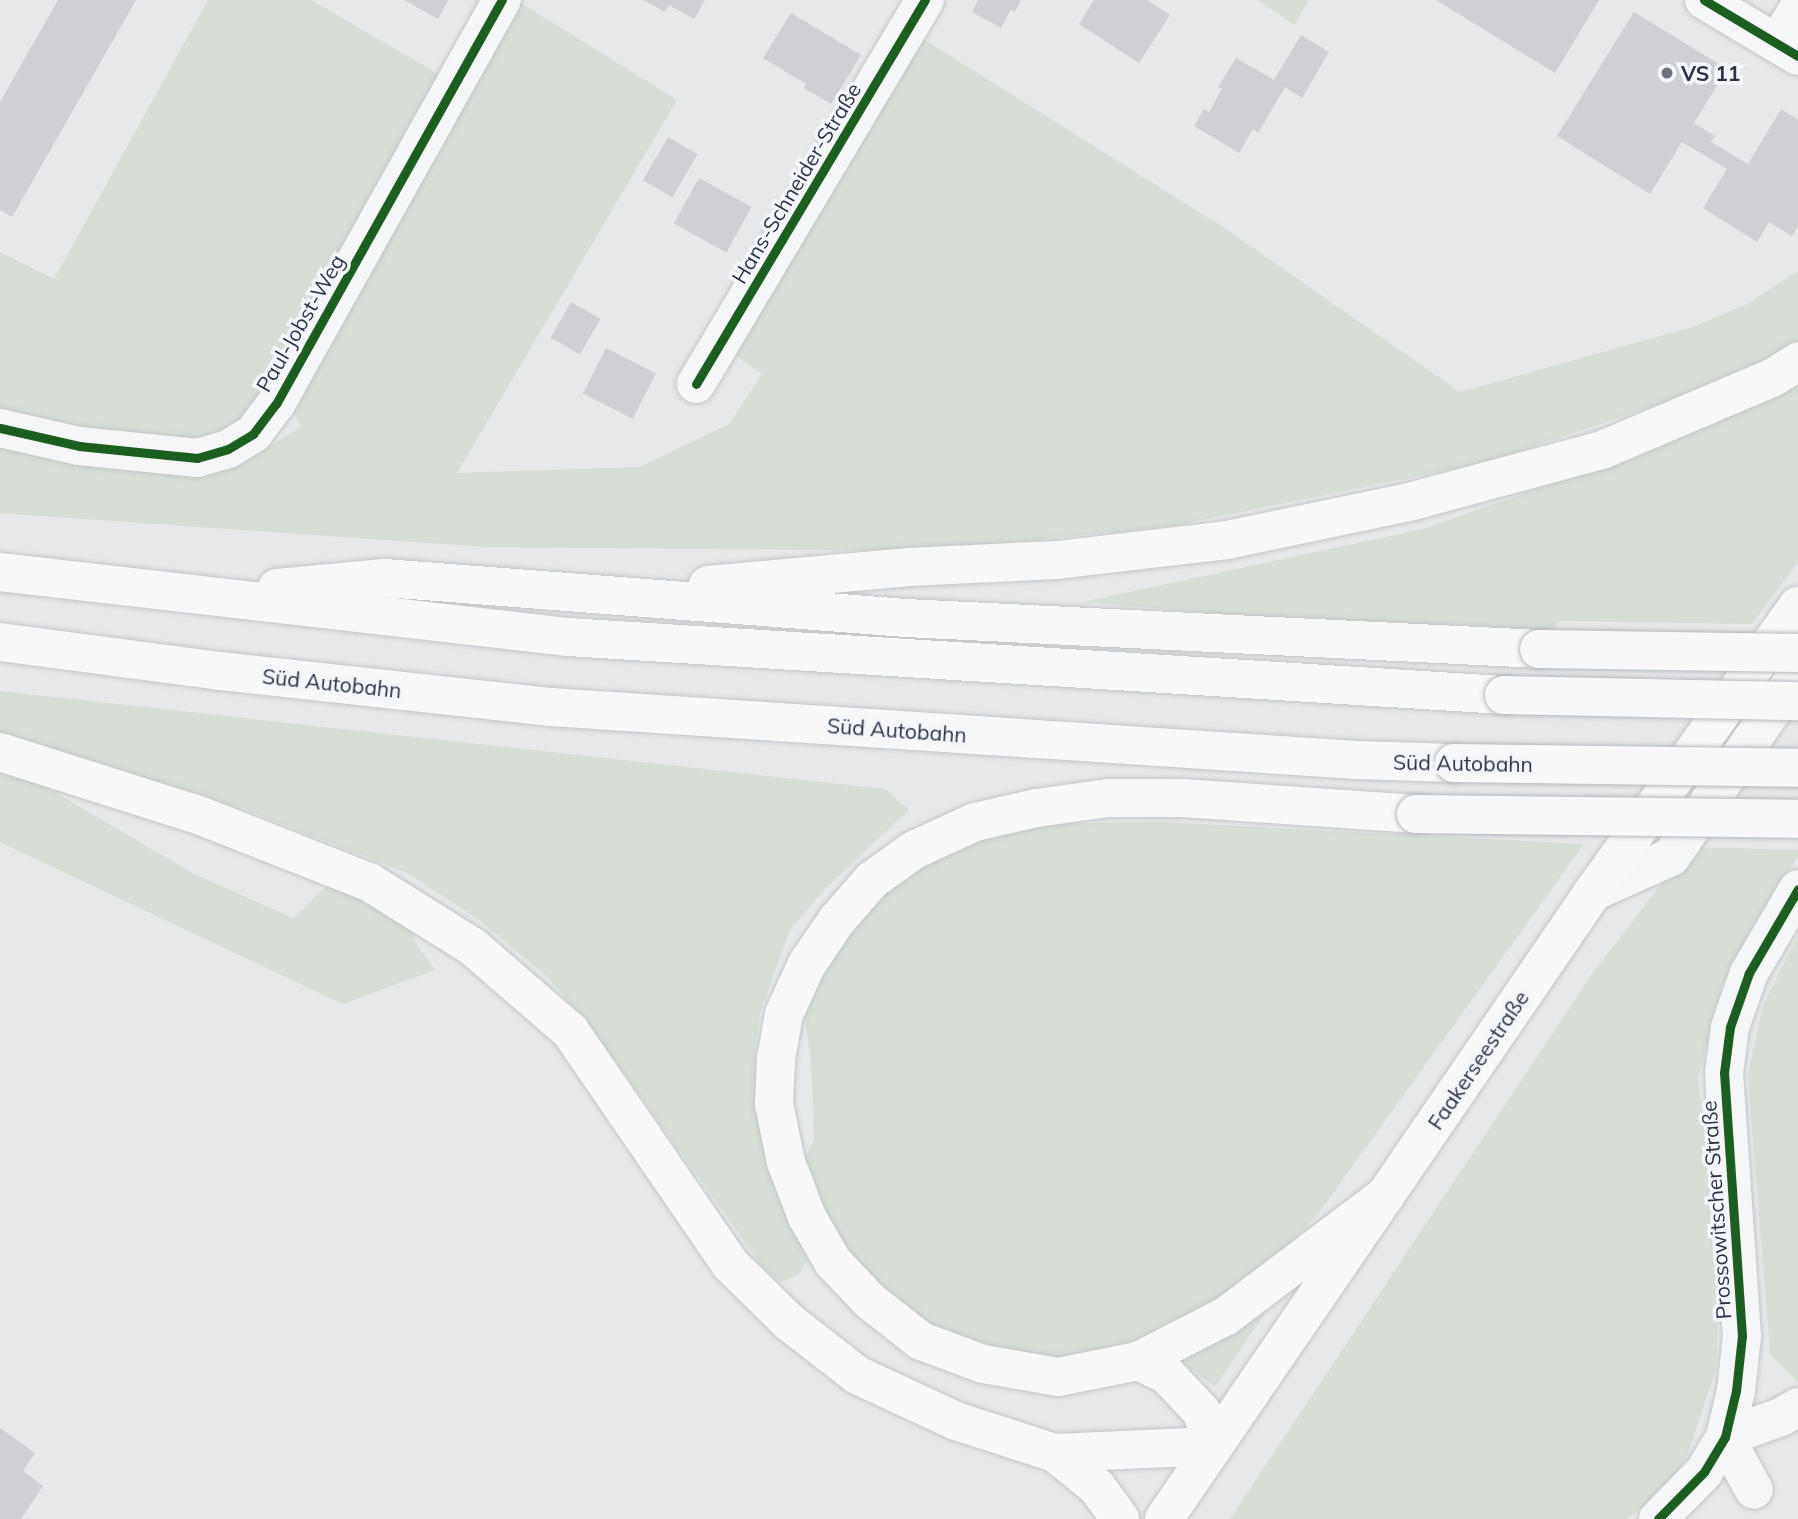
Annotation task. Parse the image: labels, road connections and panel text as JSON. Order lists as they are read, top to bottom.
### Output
{
  "streets": {
    "main road": ["Süd Autobahn", "Faakerseestraße"],
    "street": ["Hans-Schneider-Straße", "Paul-Jobst-Weg", "Prossowitscher Straße"]
  },
  "places": ["VS 11"]
}
